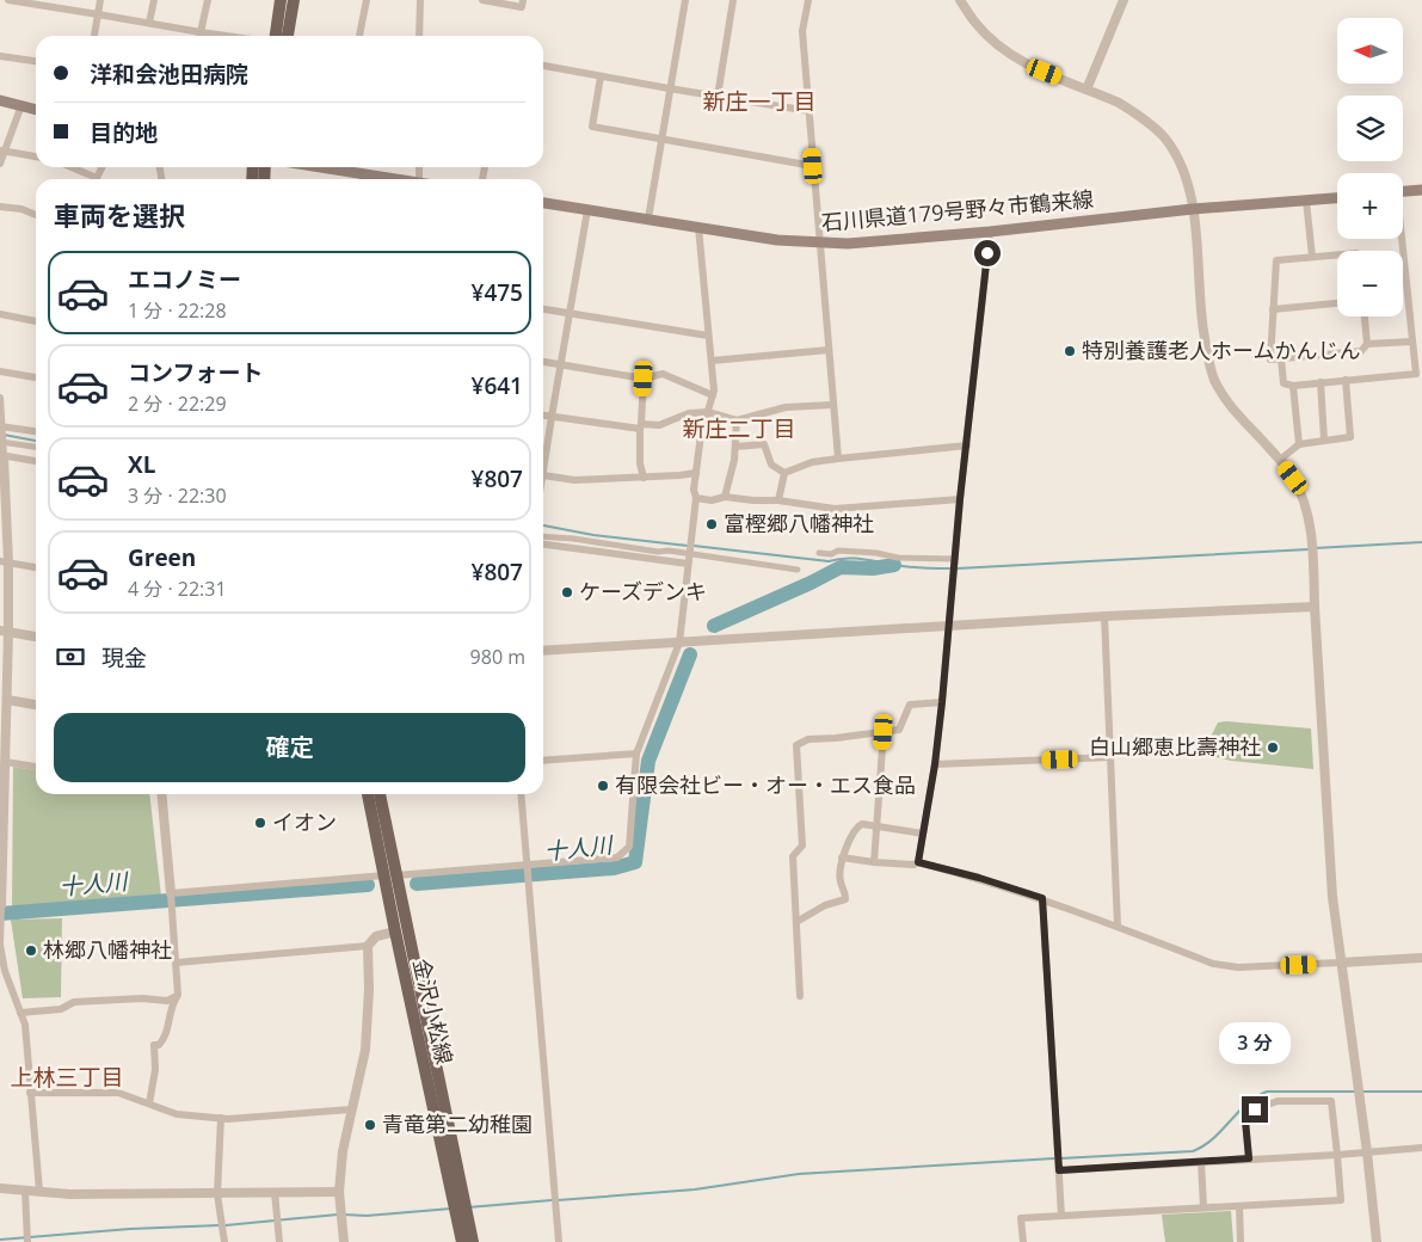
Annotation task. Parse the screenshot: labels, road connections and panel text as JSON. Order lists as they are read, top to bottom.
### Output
{
  "streets": {
    "main road": ["石川県道179号野々市鶴来線", "金沢小松線"]
  },
  "districts": ["新庄一丁目", "新庄二丁目", "上林三丁目"],
  "water": ["十人川"],
  "places": [
    "特別養護老人ホームかんじん",
    "富樫郷八幡神社",
    "ケーズデンキ",
    "白山郷恵比壽神社",
    "有限会社ビー・オー・エス食品",
    "イオン",
    "林郷八幡神社",
    "青竜第二幼稚園"
  ],
  "north": "left",
  "page": {
    "map_buttons": ["+", "−"],
    "banner": ["洋和会池田病院", "目的地"],
    "heading": "車両を選択",
    "list": [
      {
        "name": "エコノミー",
        "note": "1 分 · 22:28",
        "value": "¥475"
      },
      {
        "name": "コンフォート",
        "note": "2 分 · 22:29",
        "value": "¥641"
      },
      {
        "name": "XL",
        "note": "3 分 · 22:30",
        "value": "¥807"
      },
      {
        "name": "Green",
        "note": "4 分 · 22:31",
        "value": "¥807"
      }
    ],
    "pay": ["現金", "980 m"],
    "buttons": "確定",
    "bubble": "3 分"
  }
}
